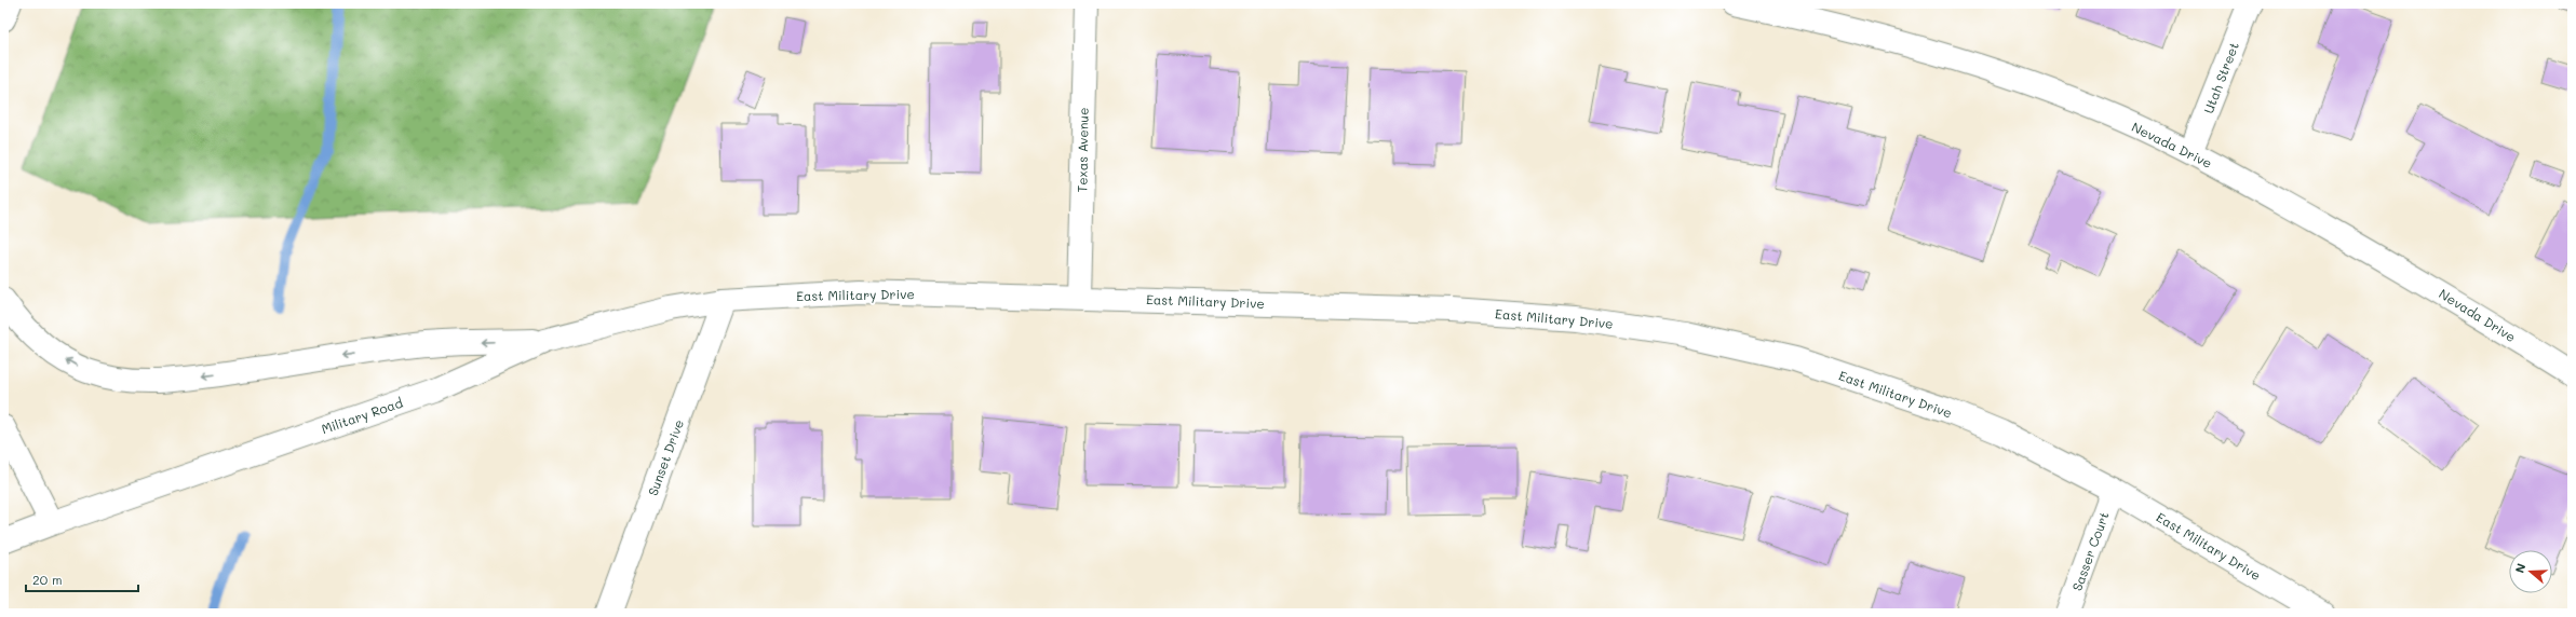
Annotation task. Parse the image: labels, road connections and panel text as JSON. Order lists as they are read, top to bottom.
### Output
{
  "streets": {
    "street": [
      "Utah Street",
      "Nevada Drive",
      "Texas Avenue",
      "East Military Drive",
      "Military Road",
      "Sunset Drive",
      "Sasser Court"
    ]
  },
  "crossings": [
    ["Utah Street", "Nevada Drive"],
    ["Texas Avenue", "East Military Drive"],
    ["East Military Drive", "Military Road"],
    ["East Military Drive", "Sunset Drive"],
    ["East Military Drive", "Sasser Court"],
    ["Military Road", "Sunset Drive"]
  ],
  "scale_bar": "20 m",
  "north": "left"
}
